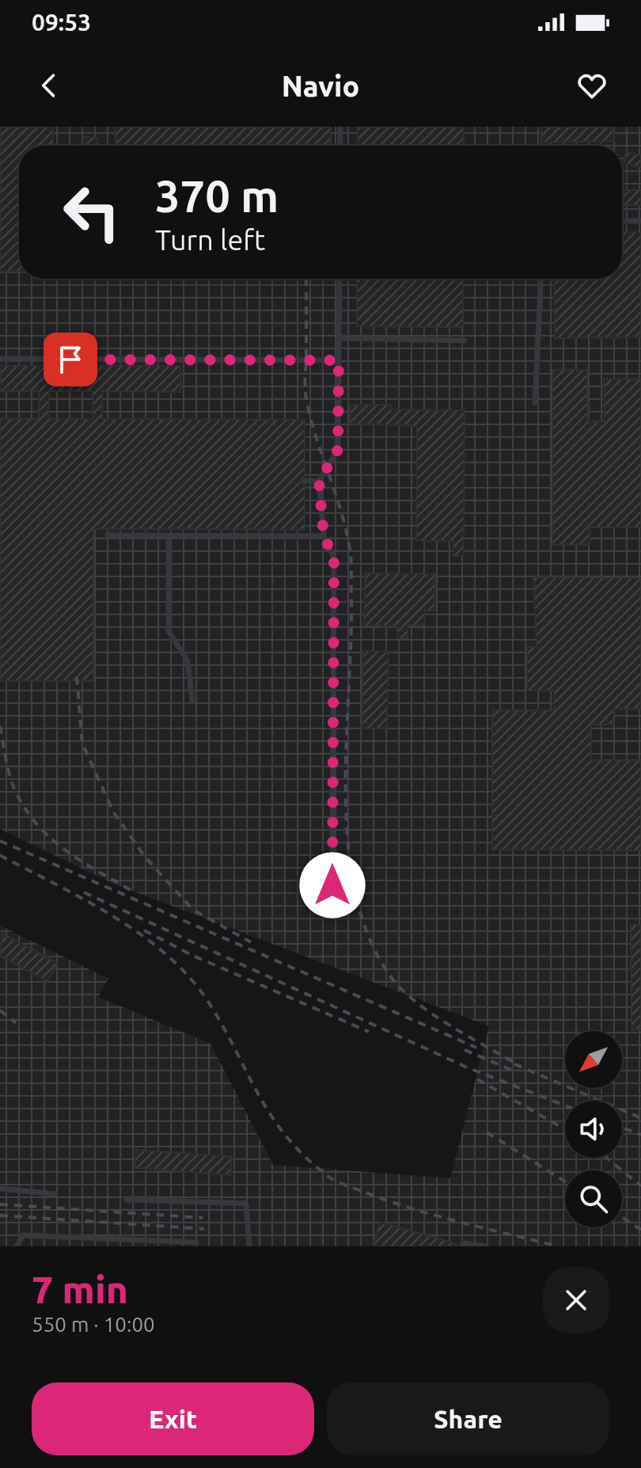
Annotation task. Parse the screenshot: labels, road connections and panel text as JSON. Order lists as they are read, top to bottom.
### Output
{
  "north": "bottom left",
  "page": {
    "status": "09:53",
    "header": "Navio",
    "turn": ["370 m", "Turn left"],
    "heading": ["7 min", "550 m · 10:00"],
    "buttons": ["Exit", "Share"]
  }
}
